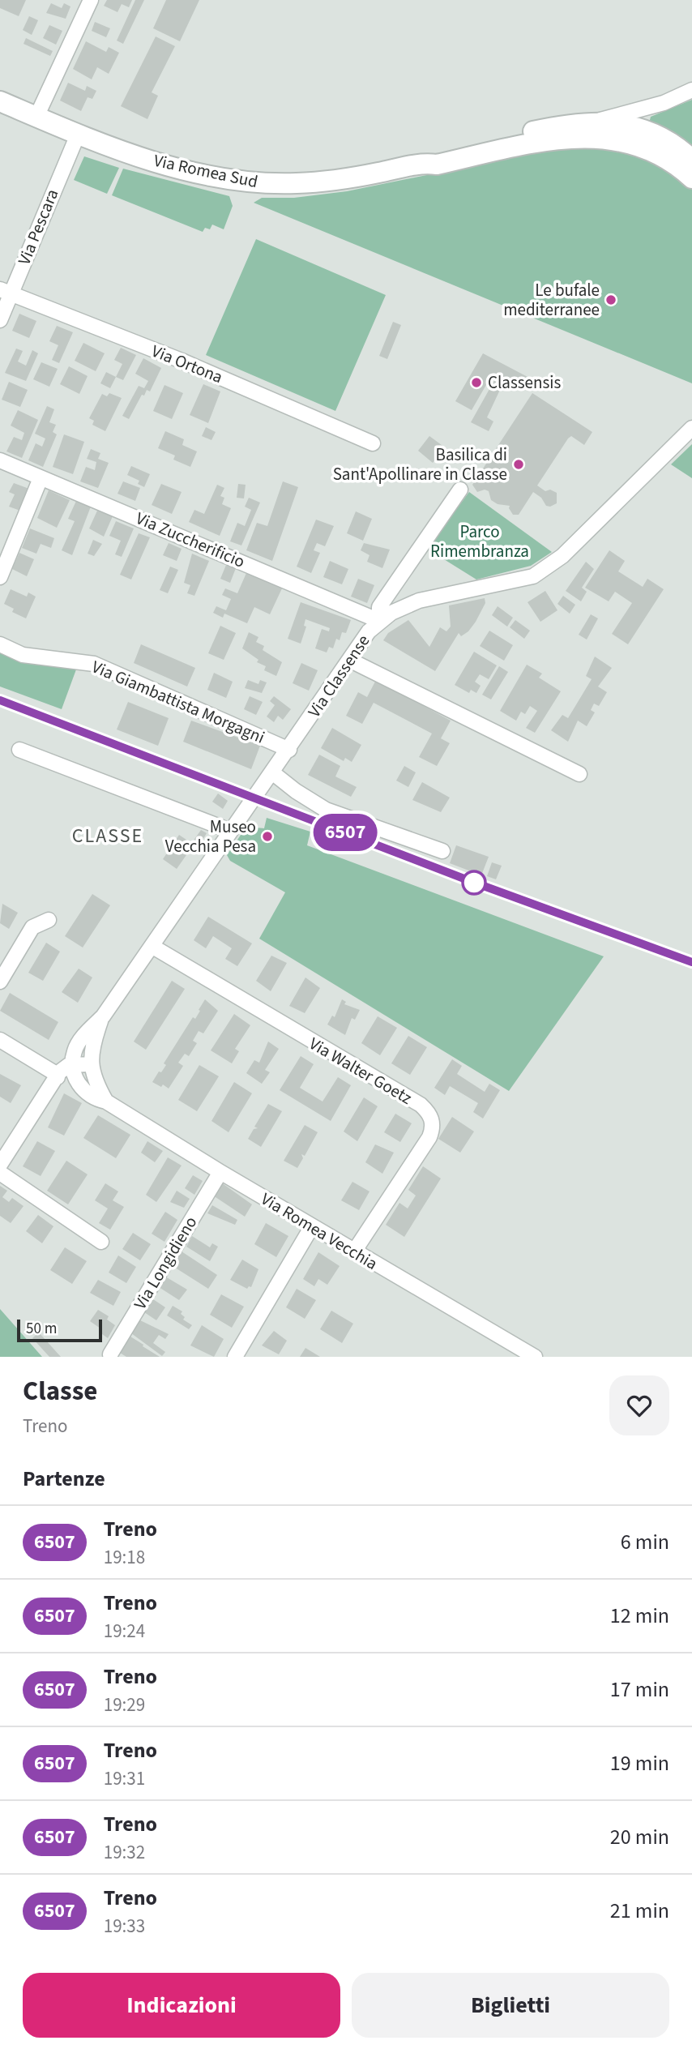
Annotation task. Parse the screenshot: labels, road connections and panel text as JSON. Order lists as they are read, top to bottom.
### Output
{
  "streets": {
    "main road": ["Via Romea Sud"],
    "street": [
      "Via Pescara",
      "Via Ortona",
      "Via Zuccherificio",
      "Via Classense",
      "Via Giambattista Morgagni",
      "Via Walter Goetz",
      "Via Romea Vecchia",
      "Via Longidieno"
    ]
  },
  "crossings": [
    ["Via Romea Sud", "Via Pescara"],
    ["Via Pescara", "Via Ortona"],
    ["Via Zuccherificio", "Via Classense"],
    ["Via Classense", "Via Giambattista Morgagni"],
    ["Via Classense", "Via Walter Goetz"],
    ["Via Classense", "Via Romea Vecchia"],
    ["Via Walter Goetz", "Via Romea Vecchia"],
    ["Via Romea Vecchia", "Via Longidieno"]
  ],
  "districts": ["CLASSE"],
  "parks": ["Parco Rimembranza"],
  "places": [
    "Le bufale mediterranee",
    "Classensis",
    "Basilica di Sant'Apollinare in Classe",
    "Museo Vecchia Pesa"
  ],
  "scale_bar": "50 m",
  "page": {
    "on_map": "6507",
    "scale": "50 m",
    "heading": [
      ["Classe", "Treno"],
      "Partenze"
    ],
    "list": [
      {
        "mark": "6507",
        "name": "Treno",
        "note": "19:18",
        "value": "6 min"
      },
      {
        "mark": "6507",
        "name": "Treno",
        "note": "19:24",
        "value": "12 min"
      },
      {
        "mark": "6507",
        "name": "Treno",
        "note": "19:29",
        "value": "17 min"
      },
      {
        "mark": "6507",
        "name": "Treno",
        "note": "19:31",
        "value": "19 min"
      },
      {
        "mark": "6507",
        "name": "Treno",
        "note": "19:32",
        "value": "20 min"
      },
      {
        "mark": "6507",
        "name": "Treno",
        "note": "19:33",
        "value": "21 min"
      }
    ],
    "buttons": ["Indicazioni", "Biglietti"]
  }
}
